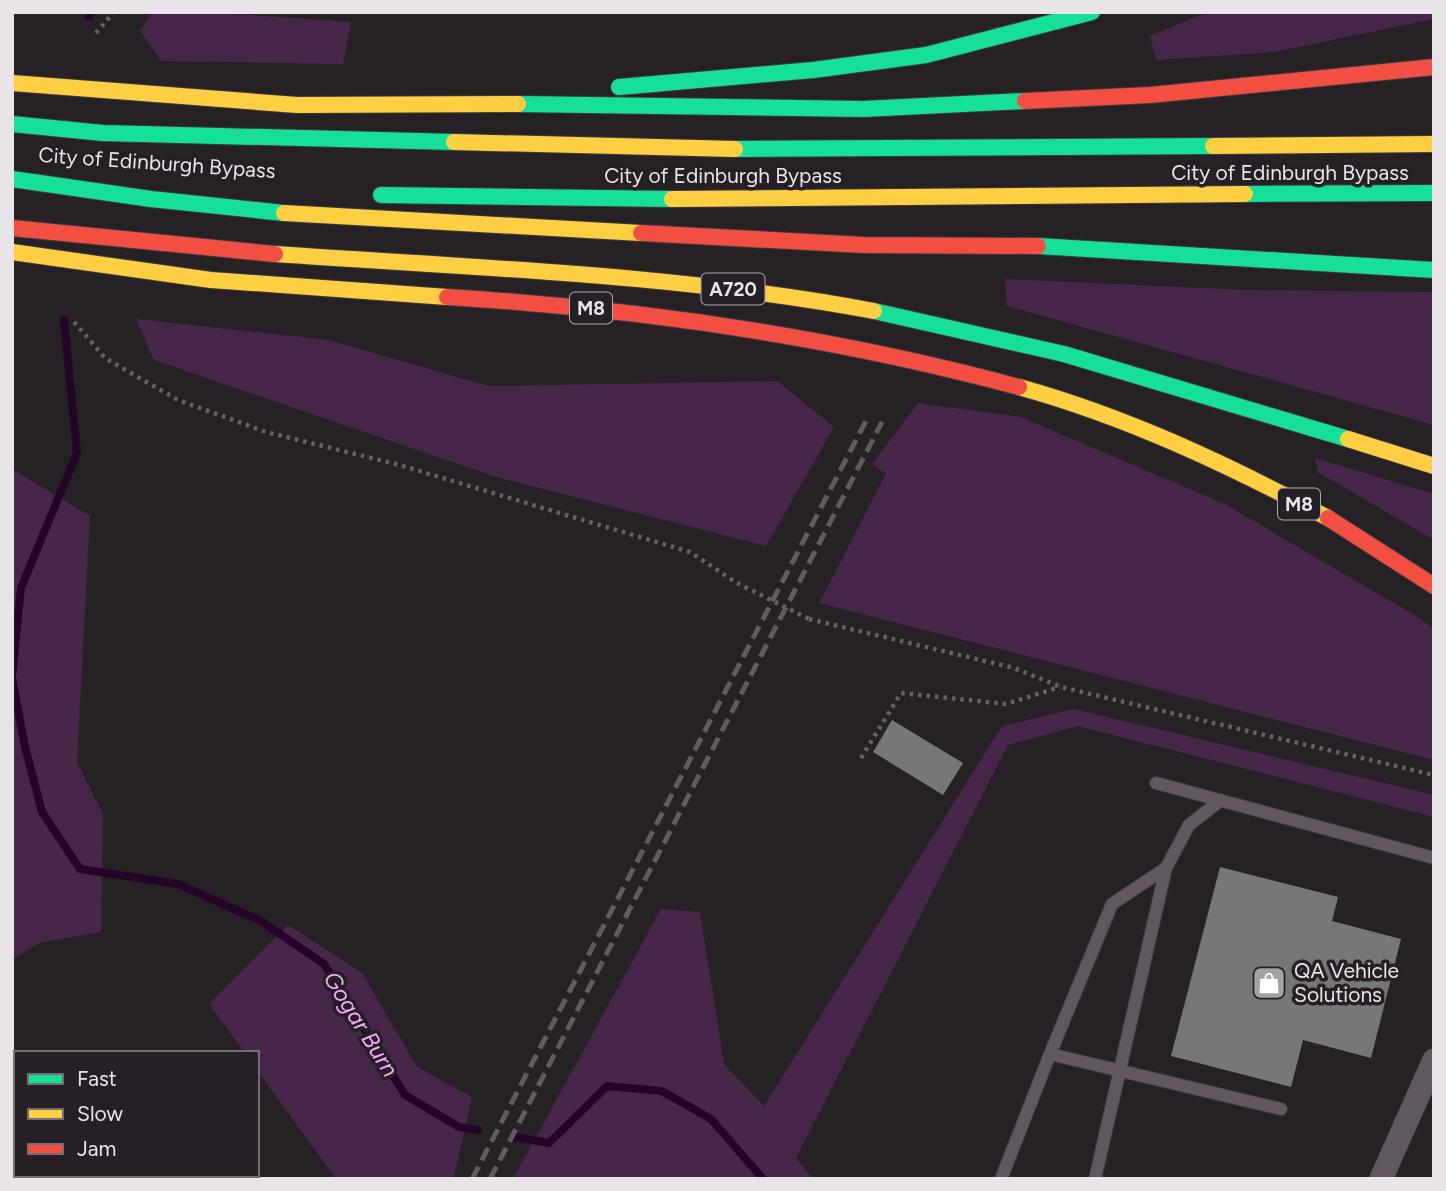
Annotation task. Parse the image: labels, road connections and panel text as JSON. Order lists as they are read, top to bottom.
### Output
{
  "streets": {
    "main road": ["City of Edinburgh Bypass", "A720", "M8"]
  },
  "water": ["Gogar Burn"],
  "places": {
    "shop": ["QA Vehicle Solutions"]
  },
  "legend": ["Fast", "Slow", "Jam"]
}
